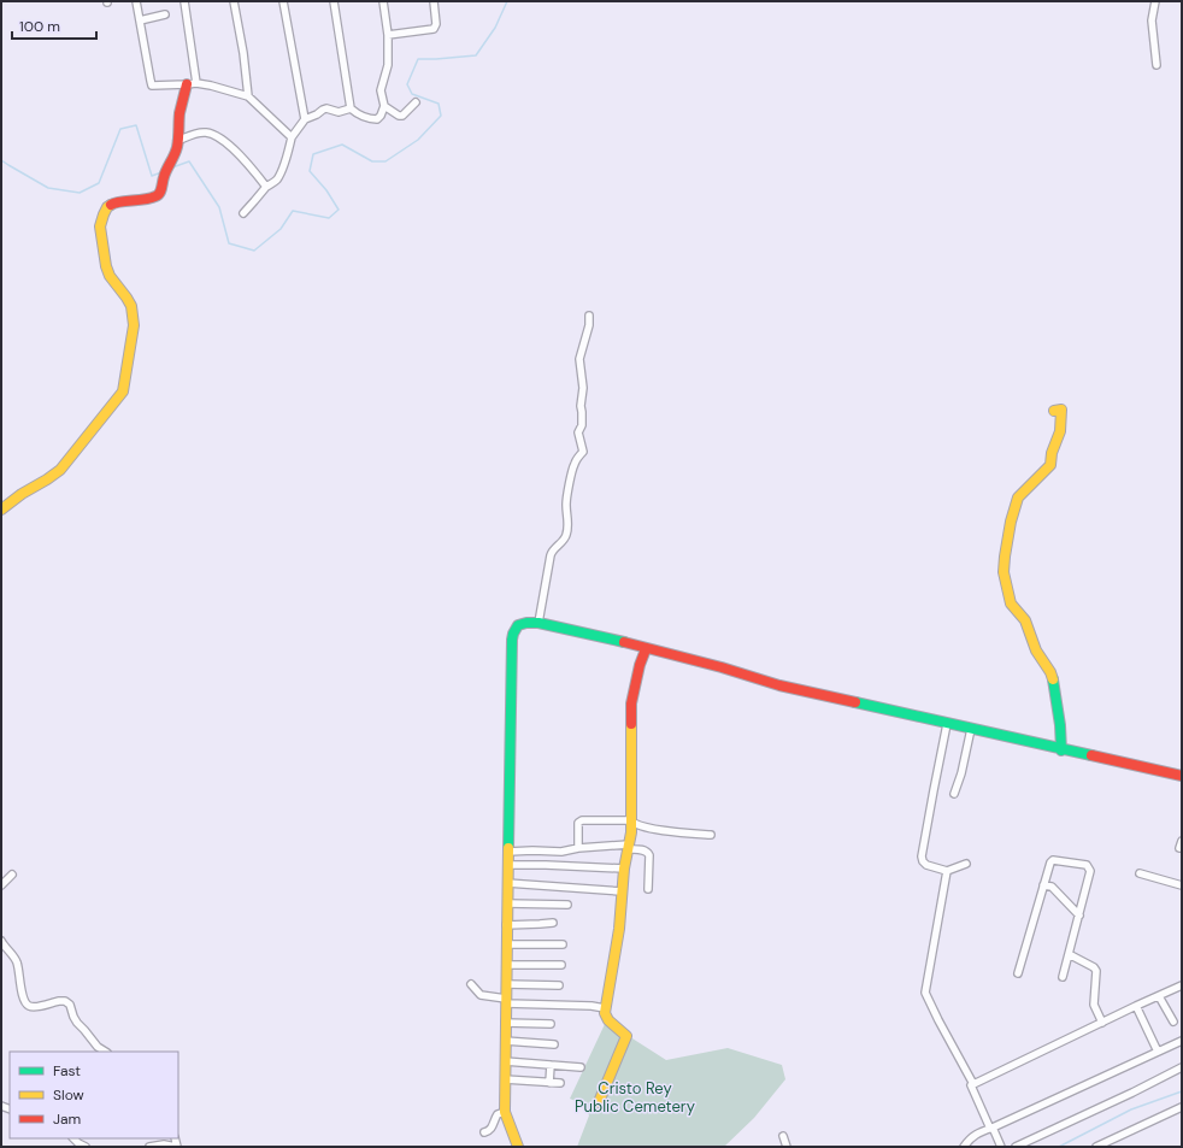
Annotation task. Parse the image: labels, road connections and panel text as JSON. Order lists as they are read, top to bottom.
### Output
{
  "parks": ["Cristo Rey Public Cemetery"],
  "legend": ["Fast", "Slow", "Jam"],
  "scale_bar": "100 m"
}
